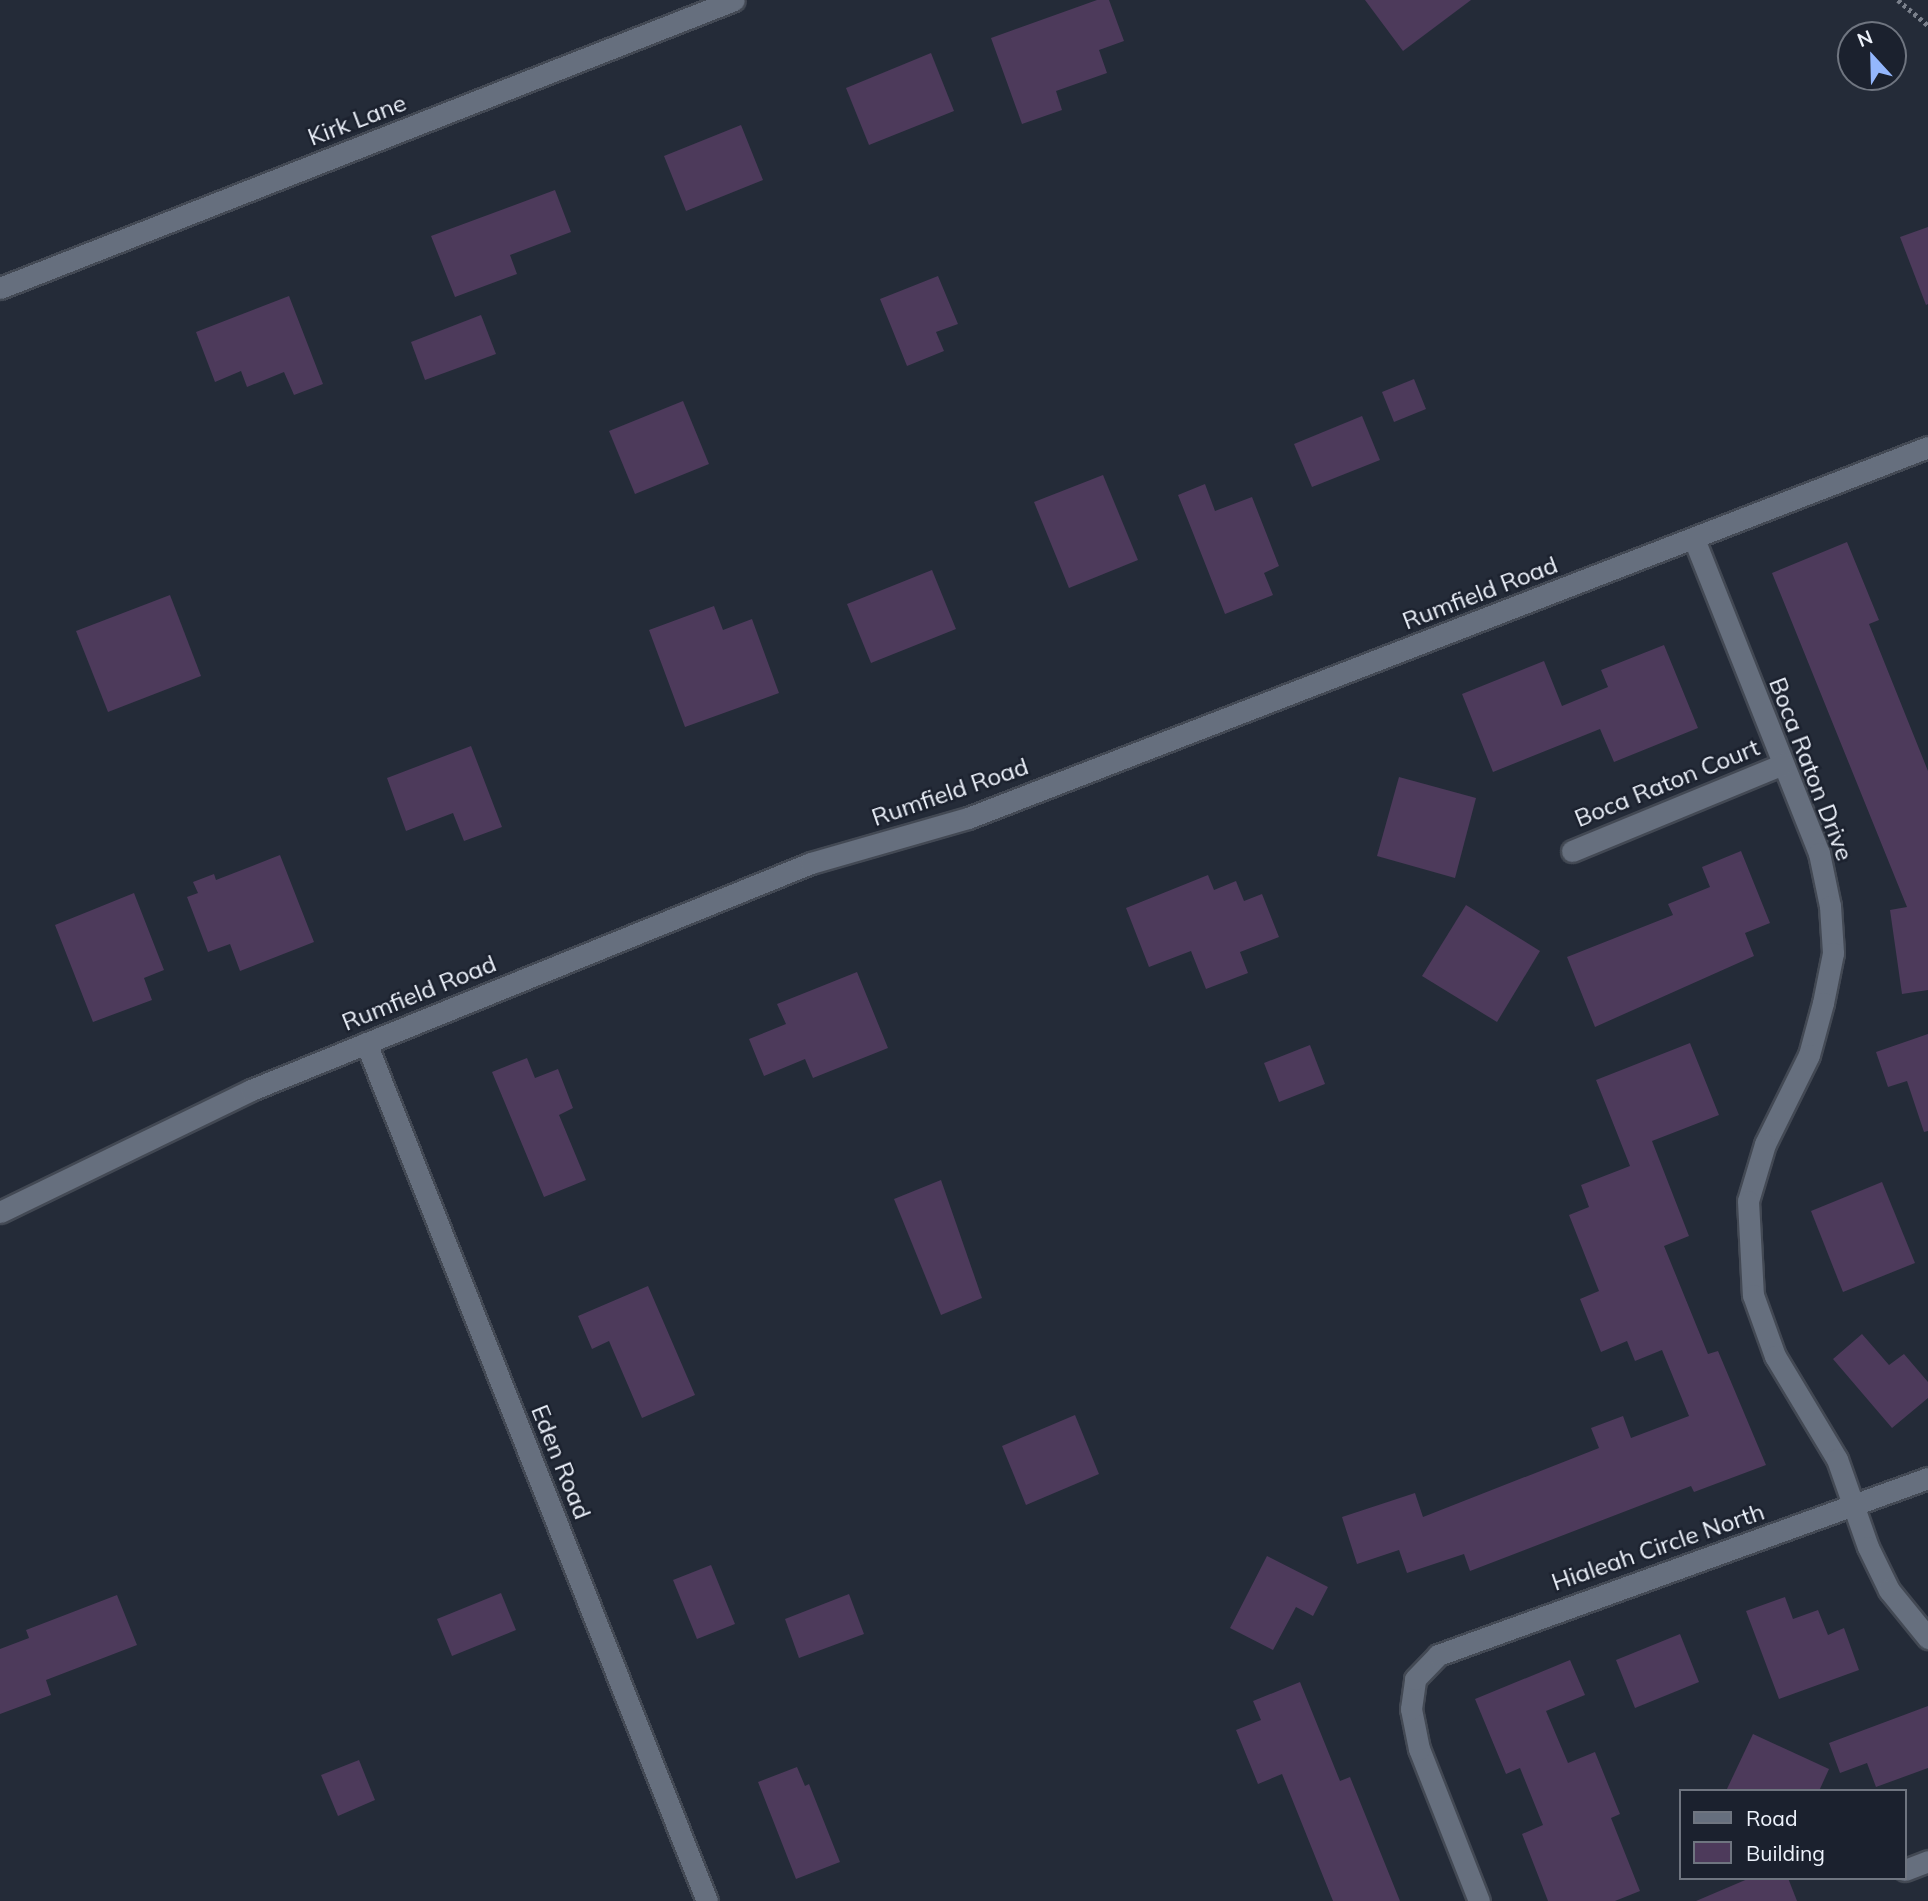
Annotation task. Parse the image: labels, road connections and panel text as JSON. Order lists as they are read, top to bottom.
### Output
{
  "streets": {
    "street": [
      "Kirk Lane",
      "Rumfield Road",
      "Boca Raton Drive",
      "Boca Raton Court",
      "Eden Road",
      "Hialeah Circle North"
    ]
  },
  "crossings": [
    ["Rumfield Road", "Boca Raton Drive"],
    ["Rumfield Road", "Eden Road"],
    ["Boca Raton Drive", "Boca Raton Court"],
    ["Boca Raton Drive", "Hialeah Circle North"]
  ],
  "legend": ["Road", "Building"],
  "north": "top"
}
